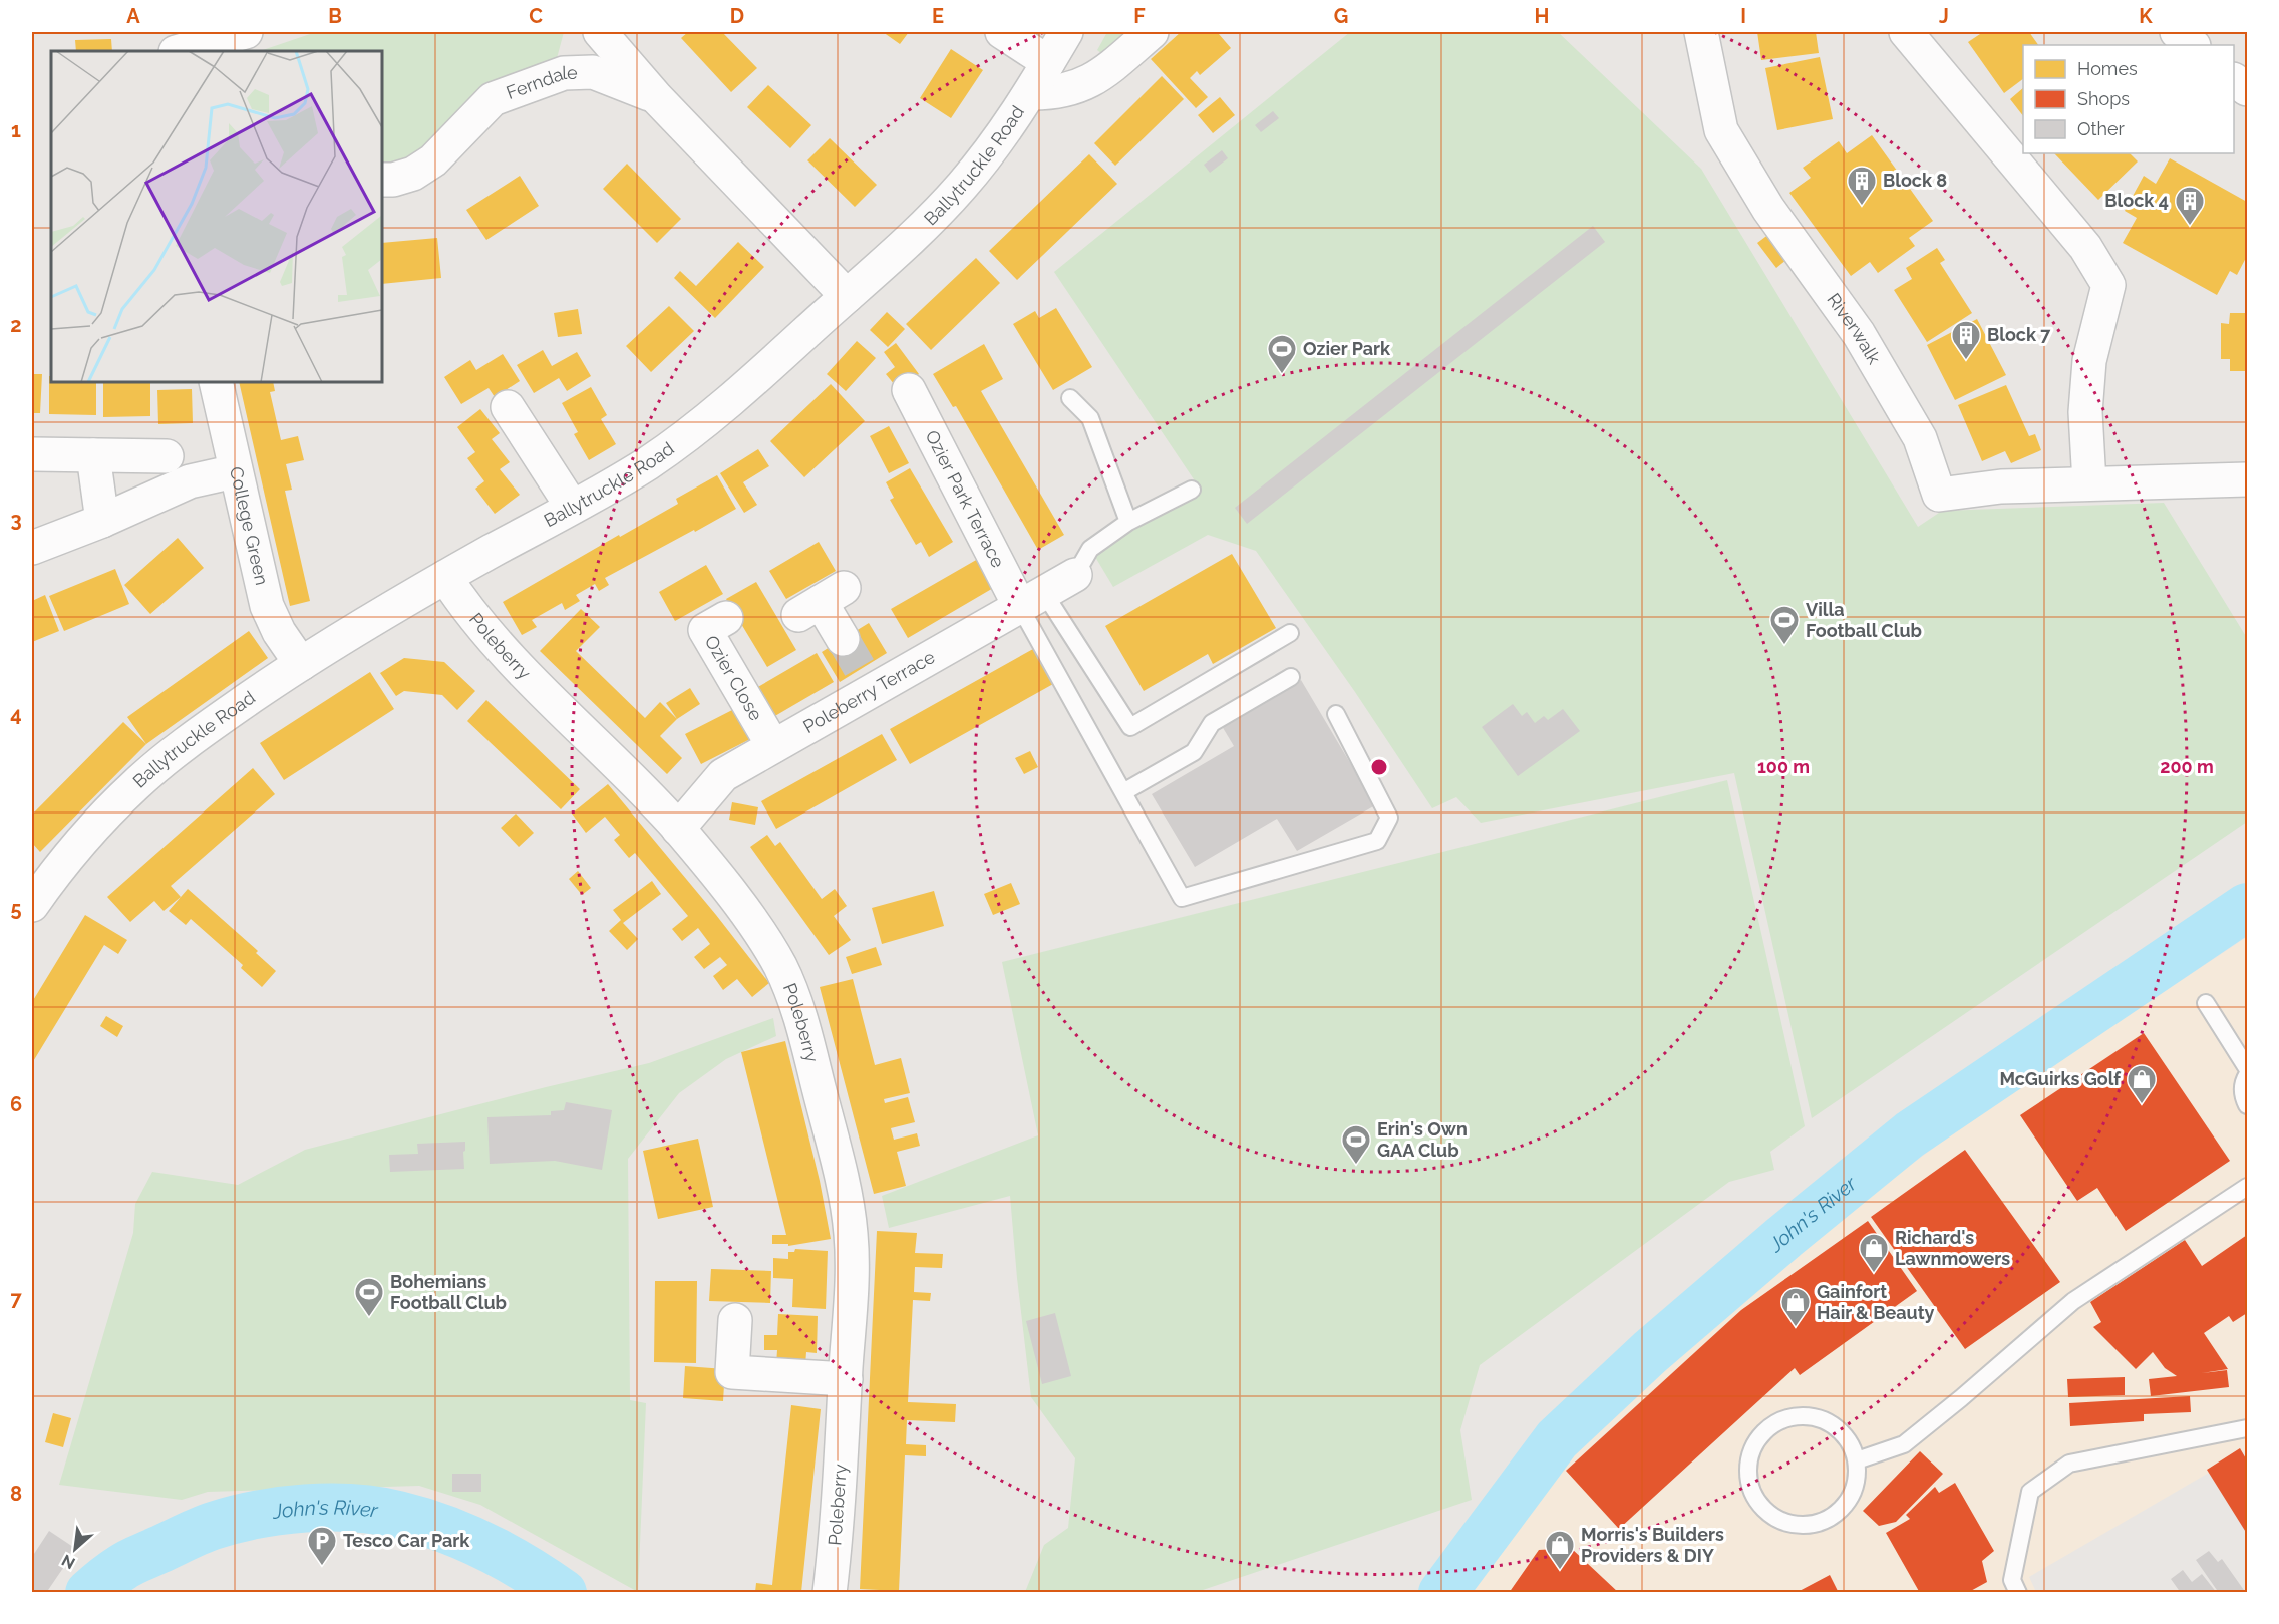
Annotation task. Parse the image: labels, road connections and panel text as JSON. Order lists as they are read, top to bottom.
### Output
{
  "streets": {
    "street": [
      "Ferndale",
      "Ballytruckle Road",
      "Riverwalk",
      "Ozier Park Terrace",
      "College Green",
      "Poleberry",
      "Ozier Close",
      "Poleberry Terrace"
    ]
  },
  "crossings": [
    ["Ferndale", "Ballytruckle Road"],
    ["Ballytruckle Road", "College Green"],
    ["Ballytruckle Road", "Poleberry"],
    ["Ozier Park Terrace", "Poleberry Terrace"],
    ["Poleberry", "Poleberry Terrace"],
    ["Ozier Close", "Poleberry Terrace"]
  ],
  "water": ["John's River"],
  "places": {
    "building": ["Block 8", "Block 4", "Block 7"],
    "sports": [
      "Ozier Park",
      "Villa Football Club",
      "Erin's Own GAA Club",
      "Bohemians Football Club"
    ],
    "shop": [
      "McGuirks Golf",
      "Richard's Lawnmowers",
      "Gainfort Hair & Beauty",
      "Morris's Builders Providers & DIY"
    ],
    "parking": ["Tesco Car Park"]
  },
  "legend": ["Homes", "Shops", "Other"],
  "north": "bottom left",
  "grid": {
    "columns": [
      "A",
      "B",
      "C",
      "D",
      "E",
      "F",
      "G",
      "H",
      "I",
      "J",
      "K"
    ],
    "rows": [
      "1",
      "2",
      "3",
      "4",
      "5",
      "6",
      "7",
      "8"
    ]
  },
  "rings": ["100 m", "200 m"]
}
